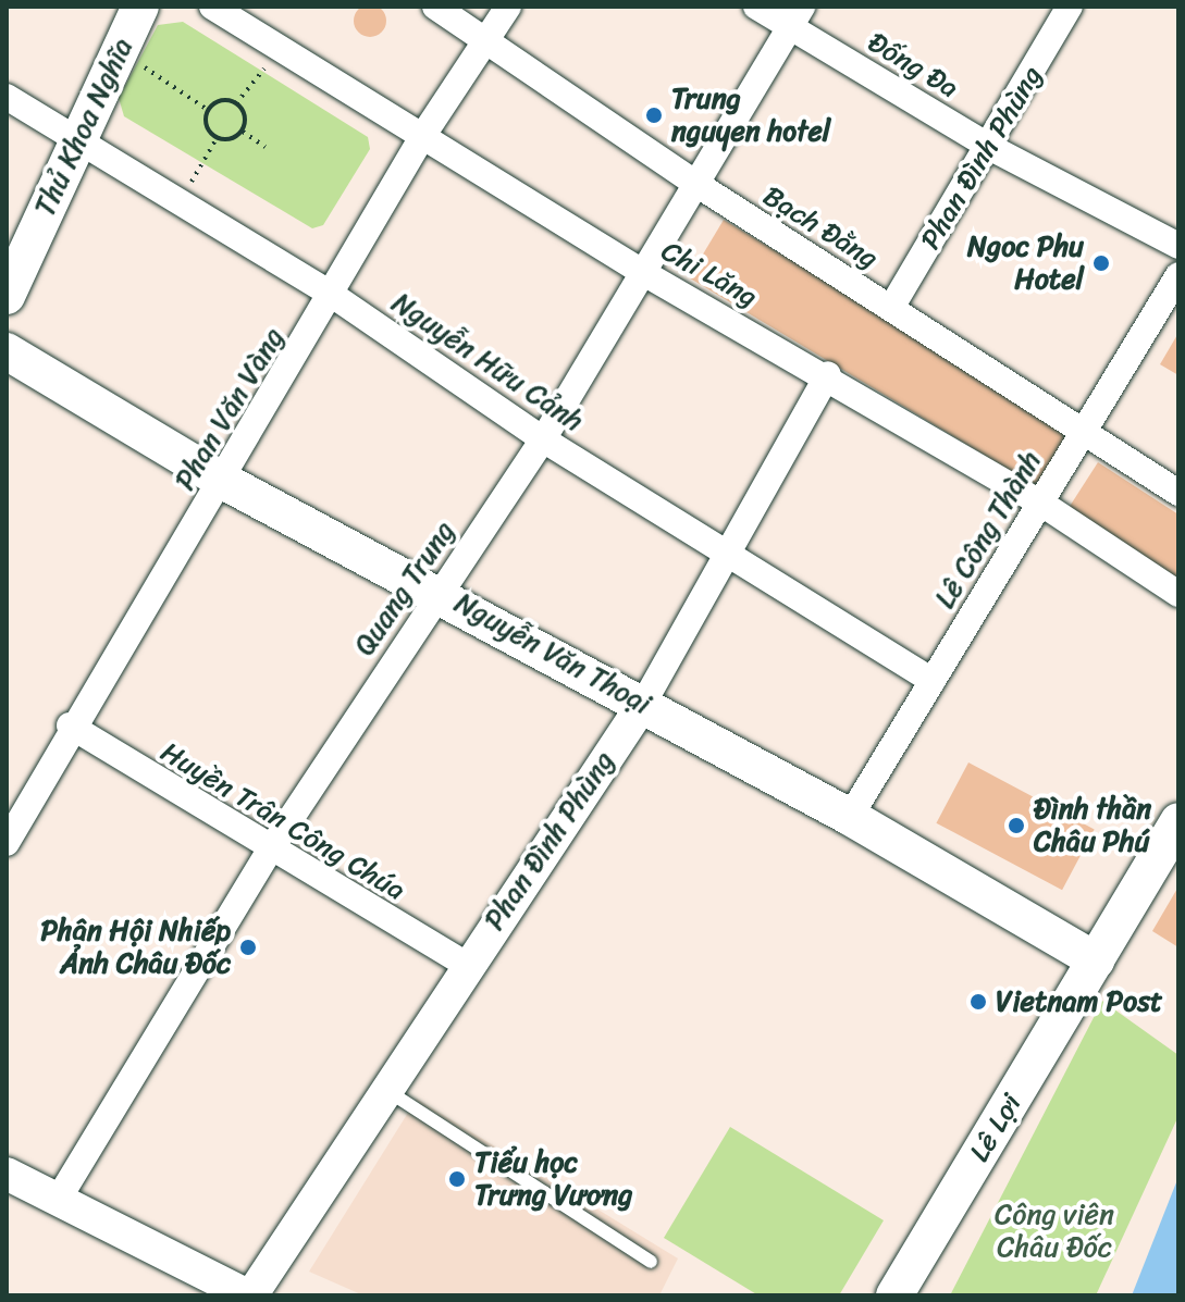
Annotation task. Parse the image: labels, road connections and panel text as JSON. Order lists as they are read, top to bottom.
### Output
{
  "streets": {
    "main road": ["Thủ Khoa Nghĩa", "Nguyễn Văn Thoại", "Lê Lợi"],
    "street": [
      "Đống Đa",
      "Phan Đình Phùng",
      "Bạch Đằng",
      "Chi Lăng",
      "Nguyễn Hữu Cảnh",
      "Phan Văn Vàng",
      "Lê Công Thành",
      "Quang Trung",
      "Huyền Trân Công Chúa"
    ]
  },
  "crossings": [
    ["Đống Đa", "Phan Đình Phùng"],
    ["Đống Đa", "Quang Trung"],
    ["Thủ Khoa Nghĩa", "Nguyễn Hữu Cảnh"],
    ["Phan Đình Phùng", "Bạch Đằng"],
    ["Phan Đình Phùng", "Chi Lăng"],
    ["Phan Đình Phùng", "Nguyễn Hữu Cảnh"],
    ["Phan Đình Phùng", "Nguyễn Văn Thoại"],
    ["Phan Đình Phùng", "Huyền Trân Công Chúa"],
    ["Bạch Đằng", "Phan Văn Vàng"],
    ["Bạch Đằng", "Lê Công Thành"],
    ["Bạch Đằng", "Quang Trung"],
    ["Chi Lăng", "Phan Văn Vàng"],
    ["Chi Lăng", "Lê Công Thành"],
    ["Chi Lăng", "Quang Trung"],
    ["Nguyễn Hữu Cảnh", "Phan Văn Vàng"],
    ["Nguyễn Hữu Cảnh", "Lê Công Thành"],
    ["Nguyễn Hữu Cảnh", "Quang Trung"],
    ["Phan Văn Vàng", "Nguyễn Văn Thoại"],
    ["Phan Văn Vàng", "Huyền Trân Công Chúa"],
    ["Lê Công Thành", "Nguyễn Văn Thoại"],
    ["Quang Trung", "Nguyễn Văn Thoại"],
    ["Quang Trung", "Huyền Trân Công Chúa"],
    ["Nguyễn Văn Thoại", "Lê Lợi"]
  ],
  "parks": ["Công viên Châu Đốc"],
  "places": [
    "Trung nguyen hotel",
    "Ngoc Phu Hotel",
    "Đình thần Châu Phú",
    "Phân Hội Nhiếp Ảnh Châu Đốc",
    "Vietnam Post",
    "Tiểu học Trưng Vương"
  ]
}
